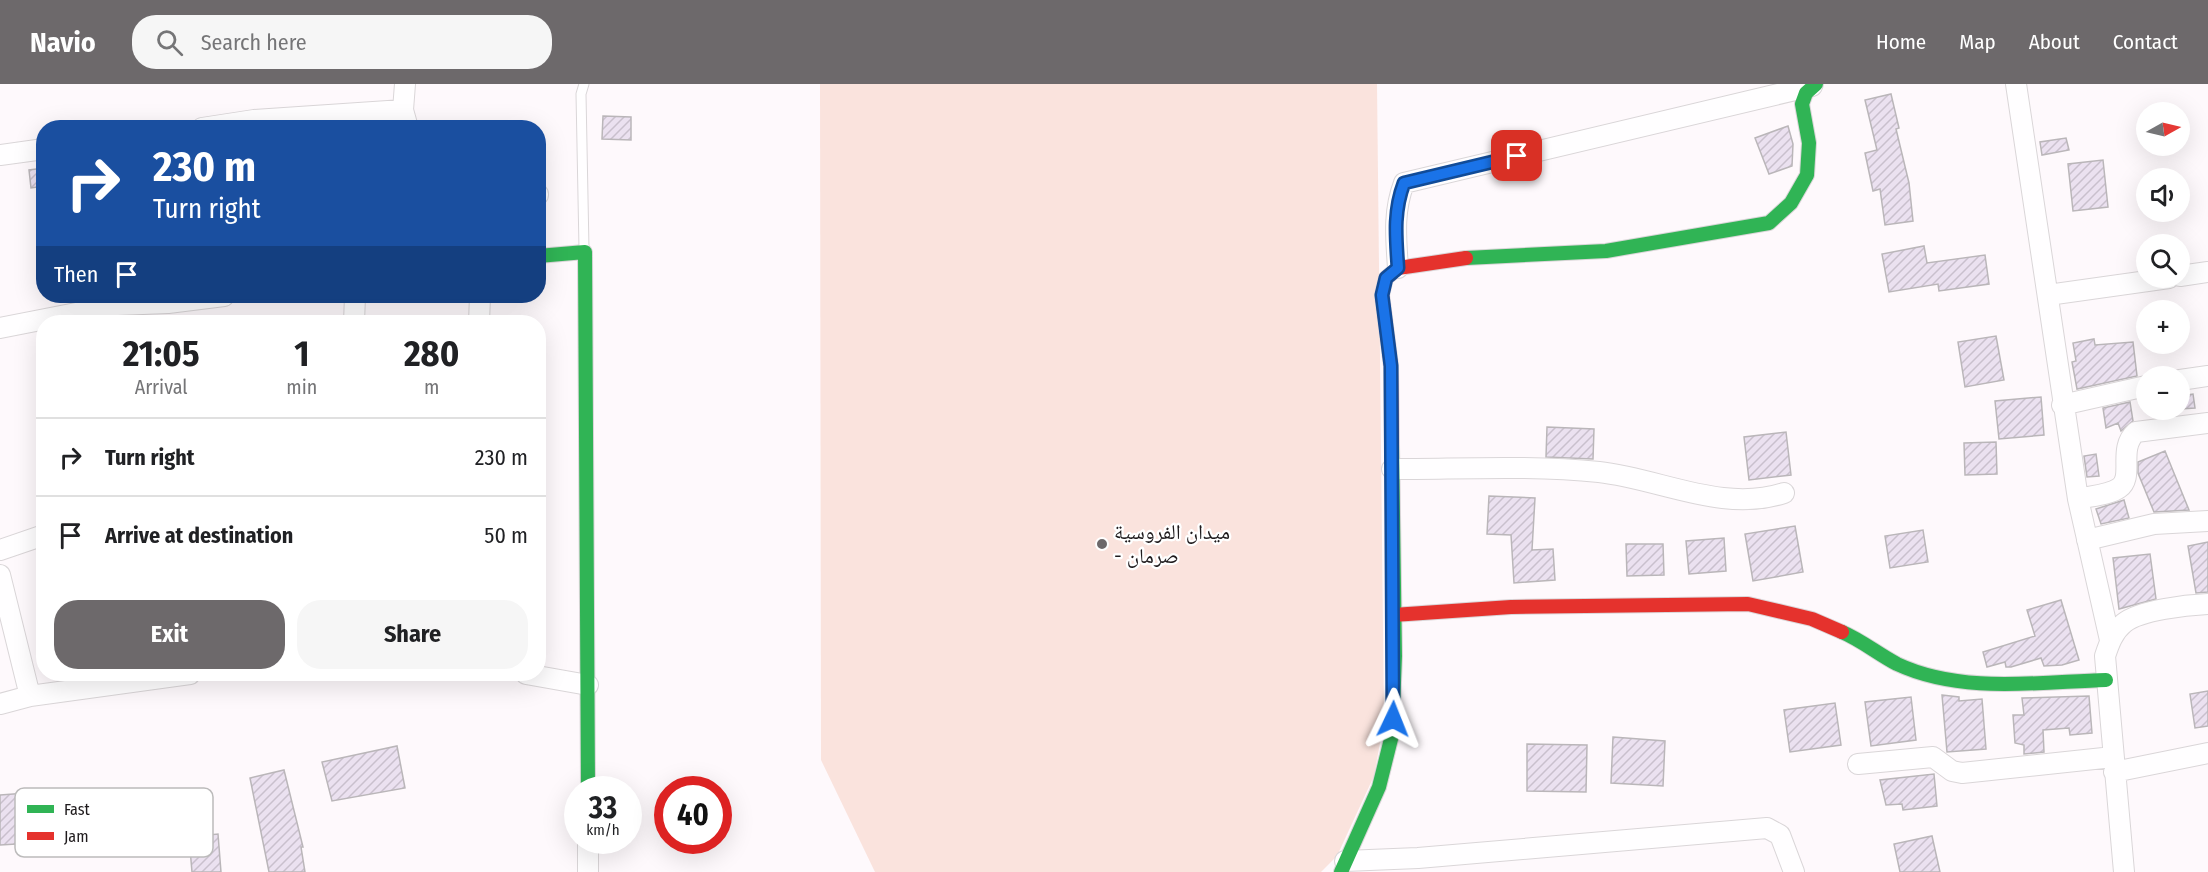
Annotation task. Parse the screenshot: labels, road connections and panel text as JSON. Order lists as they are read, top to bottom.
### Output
{
  "places": ["ميدان الفروسية - صرمان"],
  "legend": ["Fast", "Jam"],
  "north": "right",
  "page": {
    "header": "Navio",
    "search": "Search here",
    "nav": [
      "Home",
      "Map",
      "About",
      "Contact"
    ],
    "map_buttons": ["+", "−"],
    "turn": ["230 m", "Turn right"],
    "then": "Then",
    "eta": [
      "21:05",
      "Arrival",
      "1",
      "min",
      "280",
      "m"
    ],
    "list": [
      {
        "name": "Turn right",
        "value": "230 m"
      },
      {
        "name": "Arrive at destination",
        "value": "50 m"
      }
    ],
    "buttons": ["Exit", "Share"],
    "speed": "33 km/h",
    "limit": "40"
  }
}
